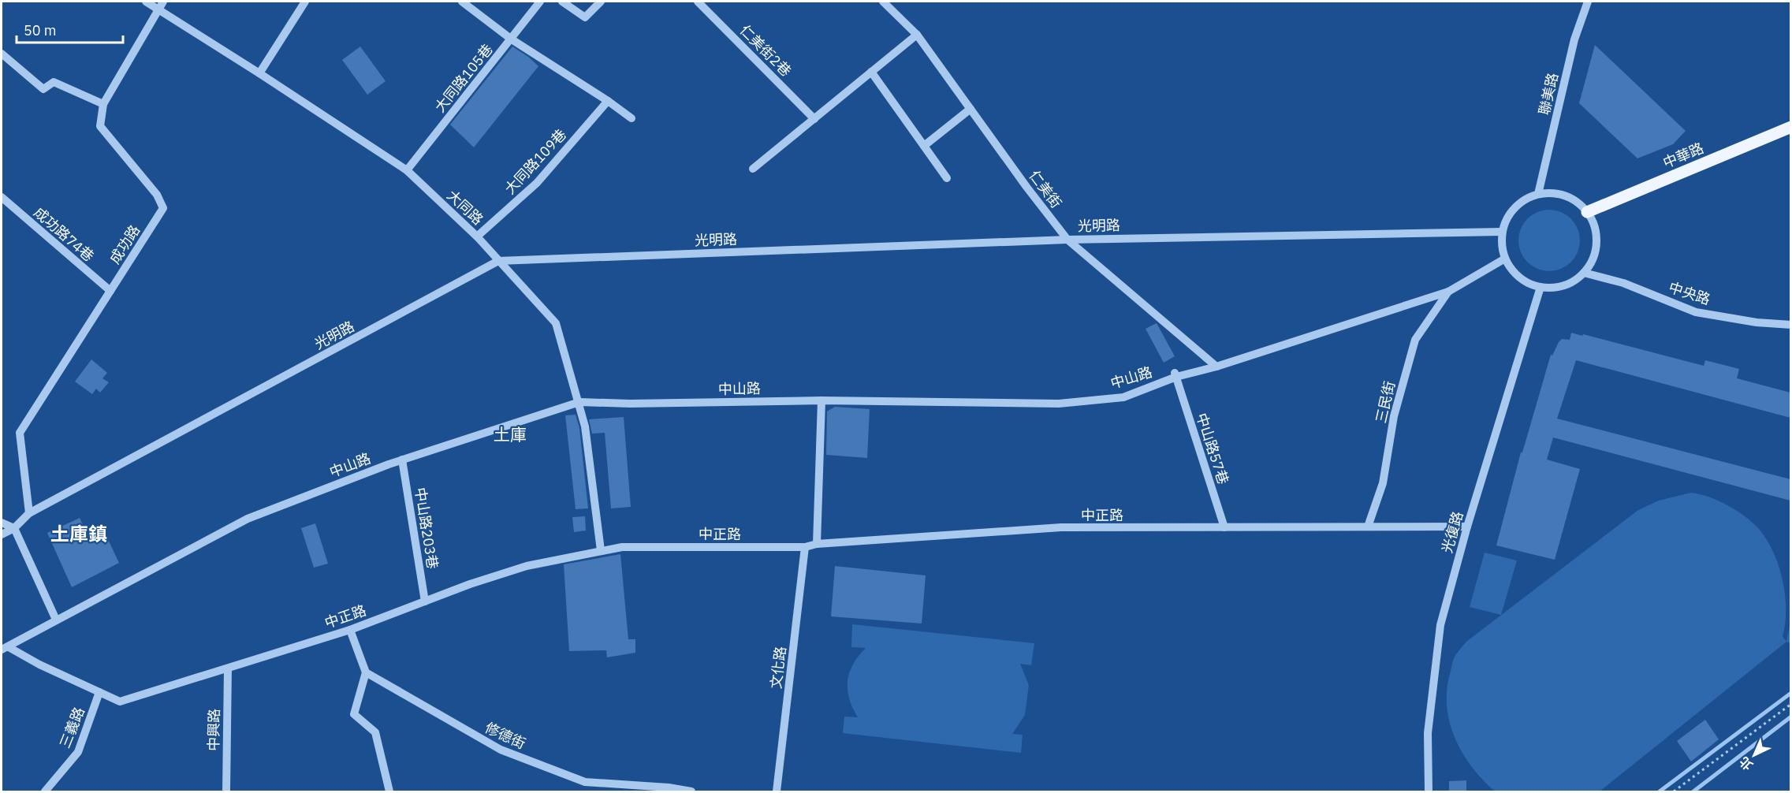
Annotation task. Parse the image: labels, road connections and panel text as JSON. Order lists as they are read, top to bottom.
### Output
{
  "streets": {
    "main road": ["中華路"],
    "street": [
      "仁美街2巷",
      "大同路105巷",
      "聯美路",
      "大同路109巷",
      "仁美街",
      "大同路",
      "光明路",
      "成功路74巷",
      "成功路",
      "中央路",
      "中山路",
      "三民街",
      "中山路57巷",
      "中正路",
      "中山路203巷",
      "光復路",
      "文化路",
      "三義路",
      "中興路",
      "修德街"
    ]
  },
  "crossings": [
    ["大同路105巷", "大同路"],
    ["聯美路", "中華路"],
    ["聯美路", "光明路"],
    ["聯美路", "中央路"],
    ["聯美路", "中山路"],
    ["聯美路", "光復路"],
    ["中華路", "光明路"],
    ["中華路", "中央路"],
    ["中華路", "中山路"],
    ["中華路", "光復路"],
    ["大同路109巷", "大同路"],
    ["仁美街", "光明路"],
    ["仁美街", "中山路"],
    ["大同路", "光明路"],
    ["大同路", "成功路"],
    ["大同路", "中山路"],
    ["大同路", "中正路"],
    ["光明路", "成功路"],
    ["光明路", "中央路"],
    ["光明路", "中山路"],
    ["光明路", "光復路"],
    ["成功路74巷", "成功路"],
    ["中央路", "中山路"],
    ["中央路", "光復路"],
    ["中山路", "三民街"],
    ["中山路", "中山路57巷"],
    ["中山路", "中正路"],
    ["中山路", "中山路203巷"],
    ["中山路", "光復路"],
    ["三民街", "中正路"],
    ["中山路57巷", "中正路"],
    ["中正路", "中山路203巷"],
    ["中正路", "光復路"],
    ["中正路", "文化路"],
    ["中正路", "三義路"],
    ["中正路", "中興路"]
  ],
  "districts": ["土庫", "土庫鎮"],
  "scale_bar": "50 m",
  "north": "bottom left"
}
